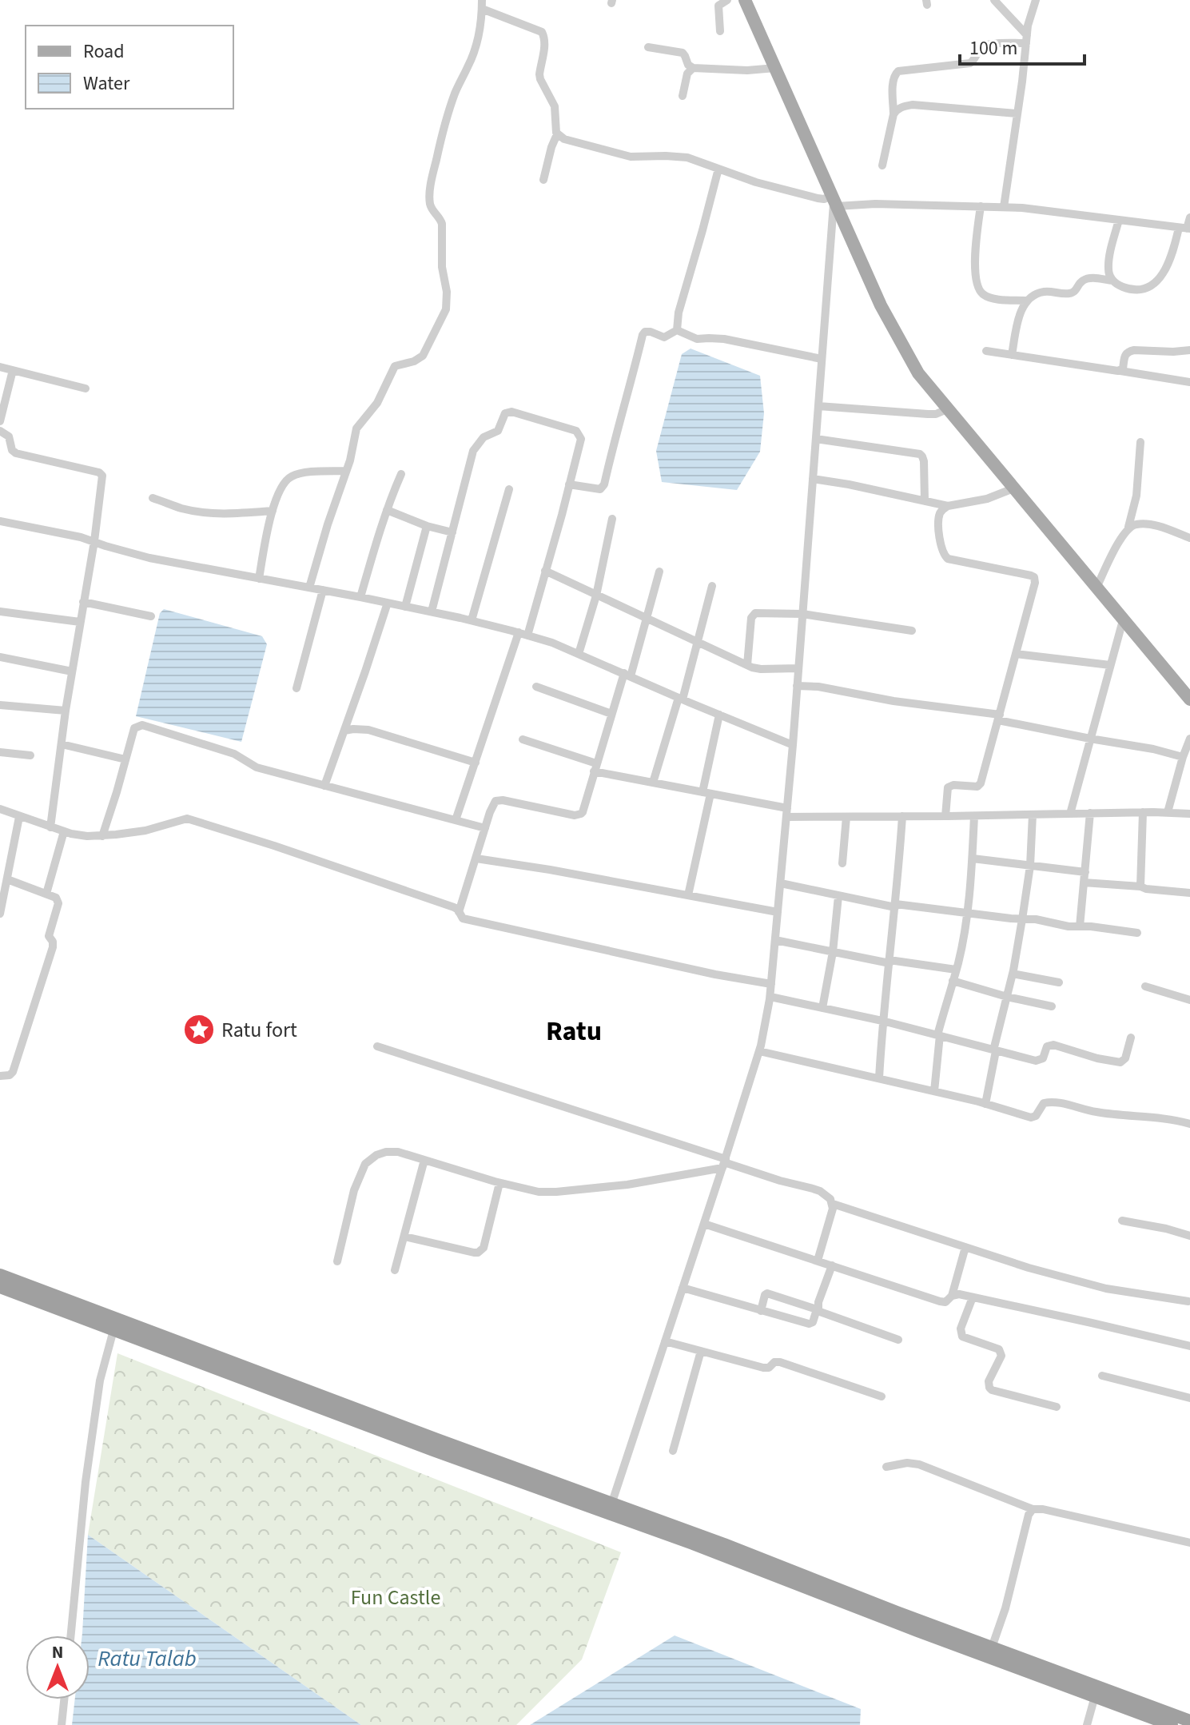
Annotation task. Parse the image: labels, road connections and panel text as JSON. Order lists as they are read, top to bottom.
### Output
{
  "districts": ["Ratu"],
  "water": ["Ratu Talab"],
  "parks": ["Fun Castle"],
  "places": {
    "place": ["Ratu fort"]
  },
  "legend": ["Road", "Water"],
  "scale_bar": "100 m",
  "north": "top"
}
